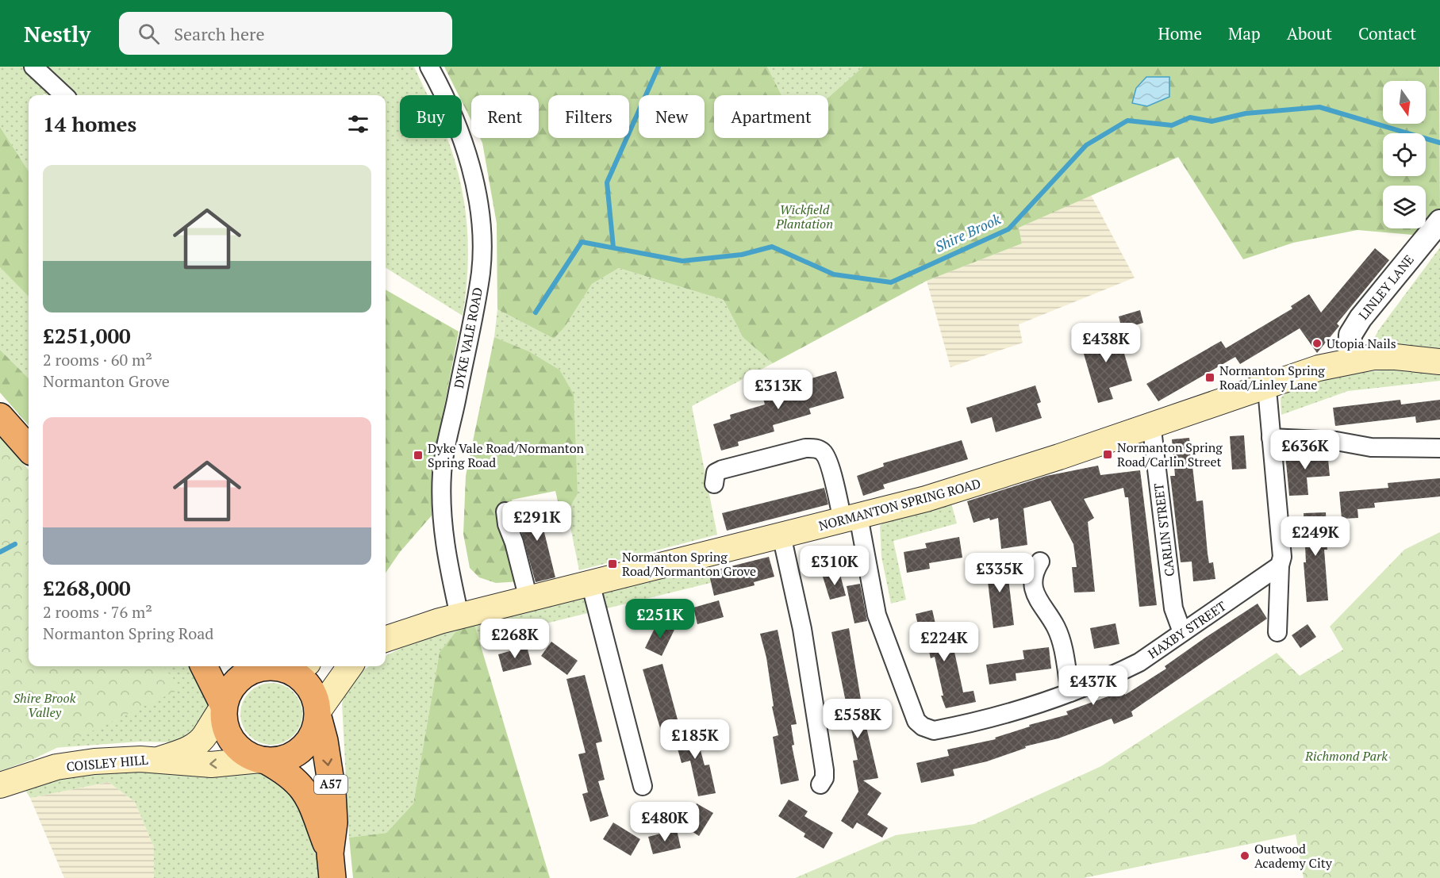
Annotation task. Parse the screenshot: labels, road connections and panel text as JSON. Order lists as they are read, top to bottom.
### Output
{
  "streets": {
    "highway": ["A57"],
    "main road": ["NORMANTON SPRING ROAD", "COISLEY HILL"],
    "street": [
      "LINLEY LANE",
      "DYKE VALE ROAD",
      "CARLIN STREET",
      "HAXBY STREET"
    ]
  },
  "crossings": [
    ["LINLEY LANE", "NORMANTON SPRING ROAD"],
    ["DYKE VALE ROAD", "NORMANTON SPRING ROAD"],
    ["NORMANTON SPRING ROAD", "CARLIN STREET"],
    ["NORMANTON SPRING ROAD", "HAXBY STREET"],
    ["CARLIN STREET", "HAXBY STREET"],
    ["COISLEY HILL", "A57"]
  ],
  "water": ["Shire Brook"],
  "parks": ["Wickfield Plantation", "Shire Brook Valley", "Richmond Park"],
  "places": {
    "other": ["Utopia Nails", "Outwood Academy City"],
    "transit": [
      "Normanton Spring Road/Linley Lane",
      "Normanton Spring Road/Carlin Street",
      "Dyke Vale Road/Normanton Spring Road",
      "Normanton Spring Road/Normanton Grove"
    ]
  },
  "north": "bottom",
  "page": {
    "header": "Nestly",
    "search": "Search here",
    "nav": [
      "Home",
      "Map",
      "About",
      "Contact"
    ],
    "chip": [
      "Buy",
      "Rent",
      "Filters",
      "New",
      "Apartment"
    ],
    "heading": "14 homes",
    "list": [
      {
        "name": "£251,000",
        "note": "2 rooms · 60 m² · Normanton Grove"
      },
      {
        "name": "£268,000",
        "note": "2 rooms · 76 m² · Normanton Spring Road"
      }
    ],
    "price": [
      "£438K",
      "£313K",
      "£636K",
      "£291K",
      "£249K",
      "£310K",
      "£335K",
      "£251K",
      "£268K",
      "£224K",
      "£437K",
      "£558K",
      "£185K",
      "£480K"
    ]
  }
}
